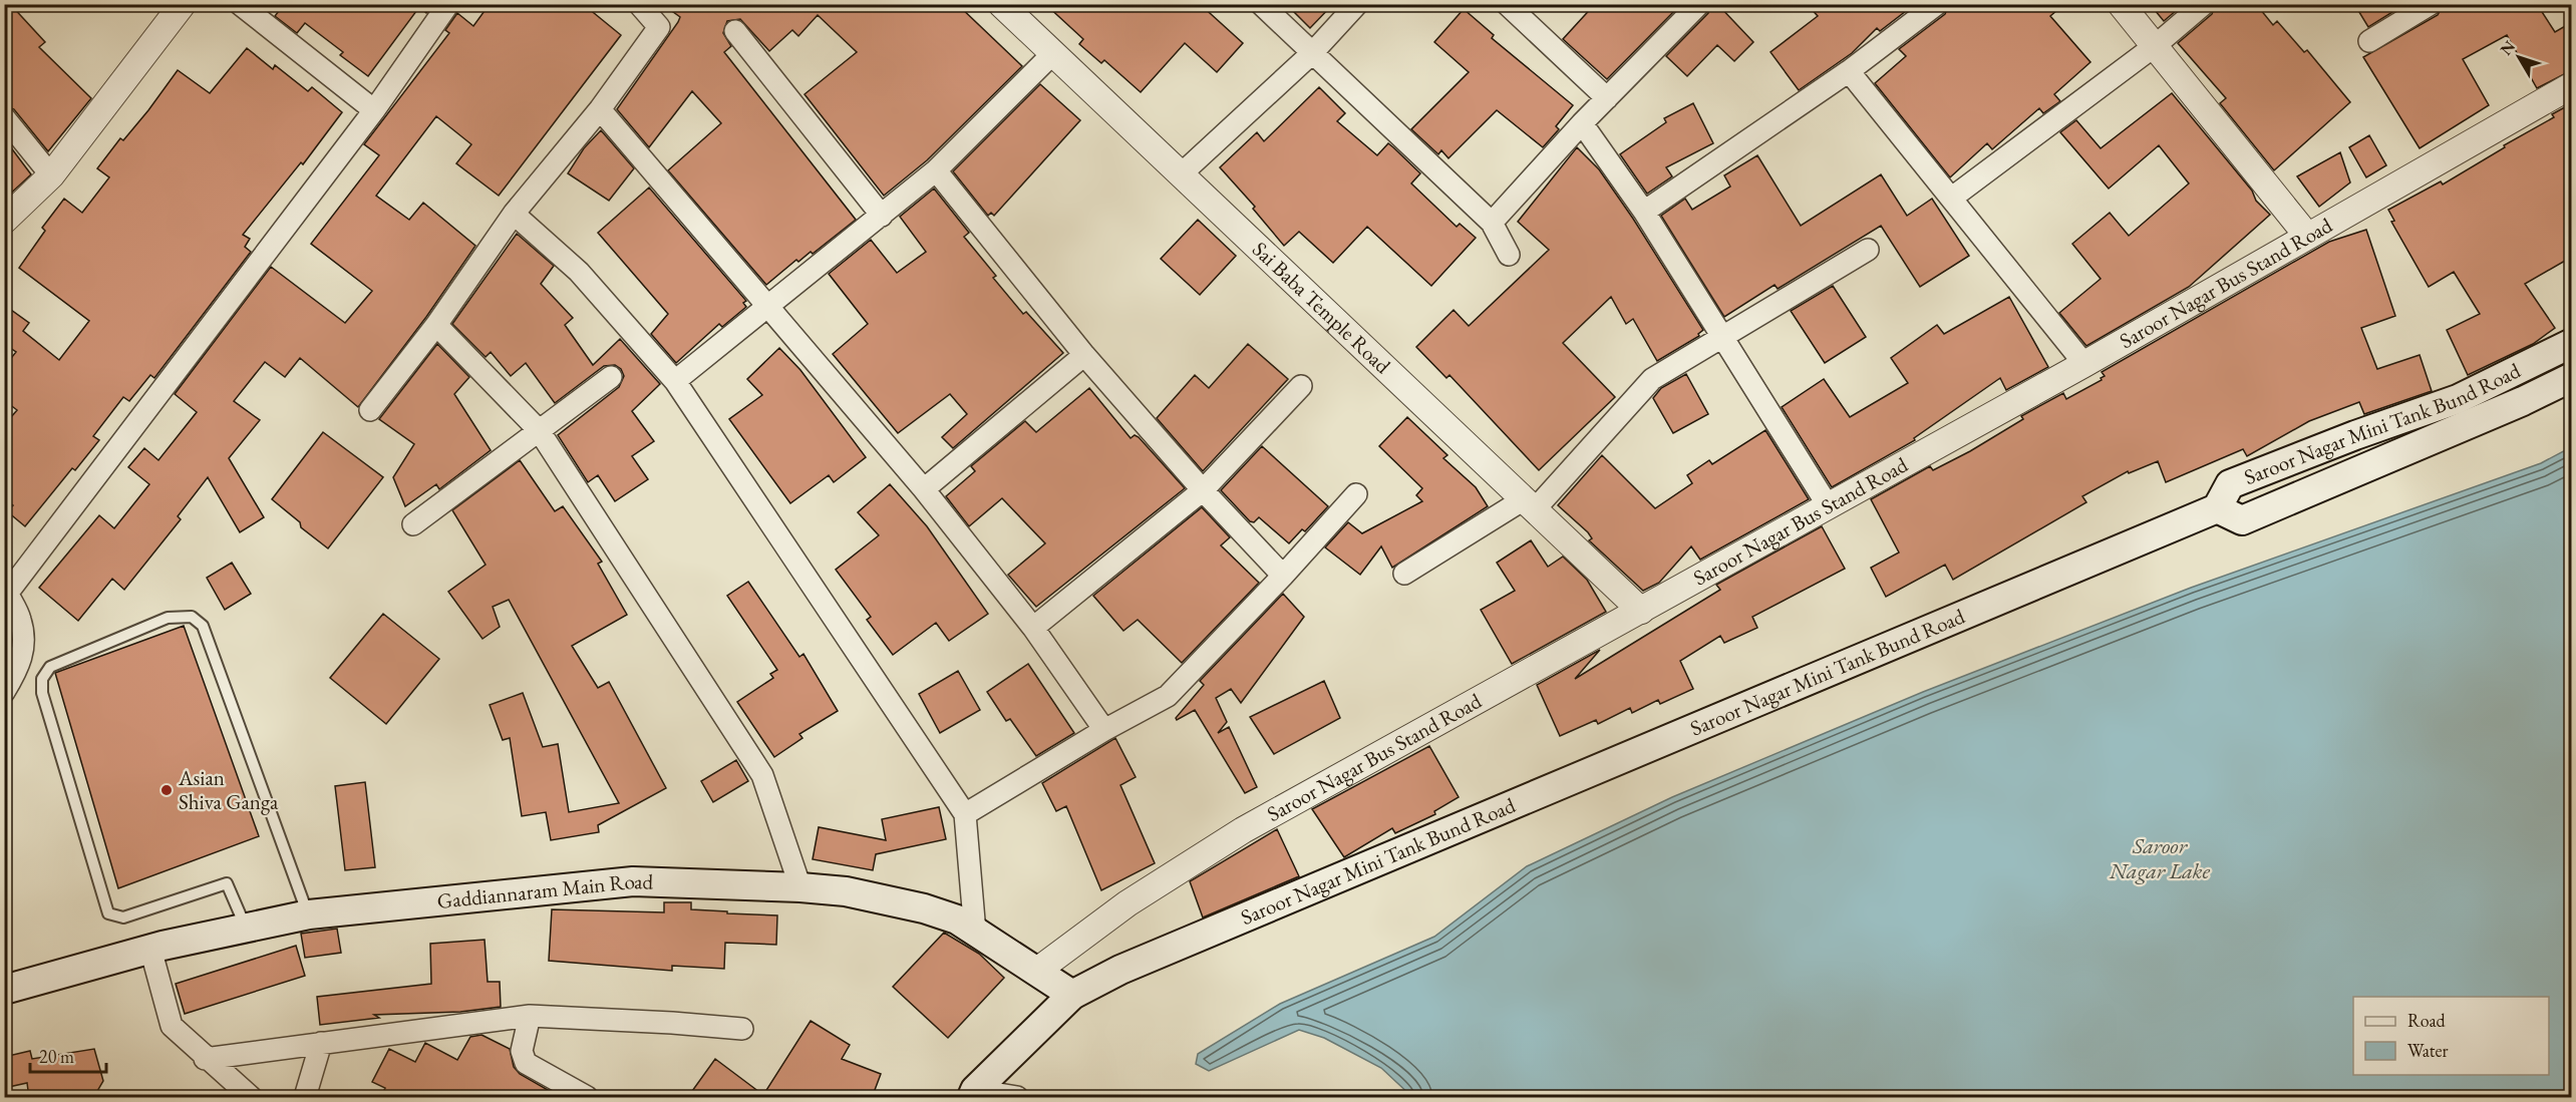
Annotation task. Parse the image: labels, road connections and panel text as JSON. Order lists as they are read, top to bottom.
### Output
{
  "streets": {
    "main road": ["Saroor Nagar Mini Tank Bund Road", "Gaddiannaram Main Road"],
    "street": ["Saroor Nagar Bus Stand Road", "Sai Baba Temple Road"]
  },
  "crossings": [
    ["Saroor Nagar Bus Stand Road", "Sai Baba Temple Road"],
    ["Saroor Nagar Bus Stand Road", "Gaddiannaram Main Road"],
    ["Saroor Nagar Mini Tank Bund Road", "Gaddiannaram Main Road"]
  ],
  "water": ["Saroor Nagar Lake"],
  "places": ["Asian Shiva Ganga"],
  "legend": ["Road", "Water"],
  "scale_bar": "20 m",
  "north": "top left"
}
